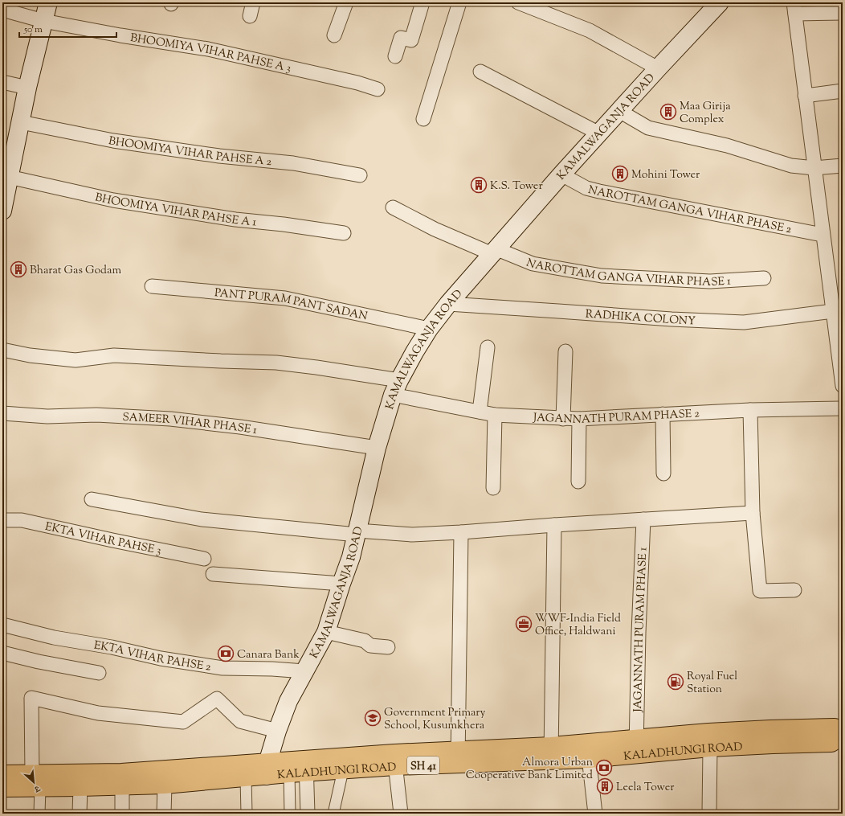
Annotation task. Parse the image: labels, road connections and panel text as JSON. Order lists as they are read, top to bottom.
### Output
{
  "streets": {
    "main road": ["KAMALWAGANJA ROAD", "KALADHUNGI ROAD", "SH 41"],
    "street": [
      "BHOOMIYA VIHAR PAHSE A 3",
      "BHOOMIYA VIHAR PAHSE A 2",
      "BHOOMIYA VIHAR PAHSE A 1",
      "NAROTTAM GANGA VIHAR PHASE 2",
      "NAROTTAM GANGA VIHAR PHASE 1",
      "PANT PURAM PANT SADAN",
      "RADHIKA COLONY",
      "JAGANNATH PURAM PHASE 2",
      "SAMEER VIHAR PHASE 1",
      "EKTA VIHAR PAHSE 3",
      "JAGANNATH PURAM PHASE 1",
      "EKTA VIHAR PAHSE 2"
    ]
  },
  "crossings": [
    ["KAMALWAGANJA ROAD", "NAROTTAM GANGA VIHAR PHASE 2"],
    ["KAMALWAGANJA ROAD", "NAROTTAM GANGA VIHAR PHASE 1"],
    ["KAMALWAGANJA ROAD", "PANT PURAM PANT SADAN"],
    ["KAMALWAGANJA ROAD", "RADHIKA COLONY"],
    ["KAMALWAGANJA ROAD", "JAGANNATH PURAM PHASE 2"],
    ["KAMALWAGANJA ROAD", "SAMEER VIHAR PHASE 1"],
    ["KAMALWAGANJA ROAD", "EKTA VIHAR PAHSE 2"],
    ["KAMALWAGANJA ROAD", "KALADHUNGI ROAD"],
    ["JAGANNATH PURAM PHASE 1", "KALADHUNGI ROAD"]
  ],
  "places": {
    "building": [
      "Maa Girija Complex",
      "Mohini Tower",
      "K.S. Tower",
      "Bharat Gas Godam",
      "Leela Tower"
    ],
    "office": ["WWF-India Field Office, Haldwani"],
    "bank": ["Canara Bank", "Almora Urban Cooperative Bank Limited"],
    "fuel station": ["Royal Fuel Station"],
    "school or university": ["Government Primary School, Kusumkhera"]
  },
  "scale_bar": "50 m",
  "north": "bottom right"
}
